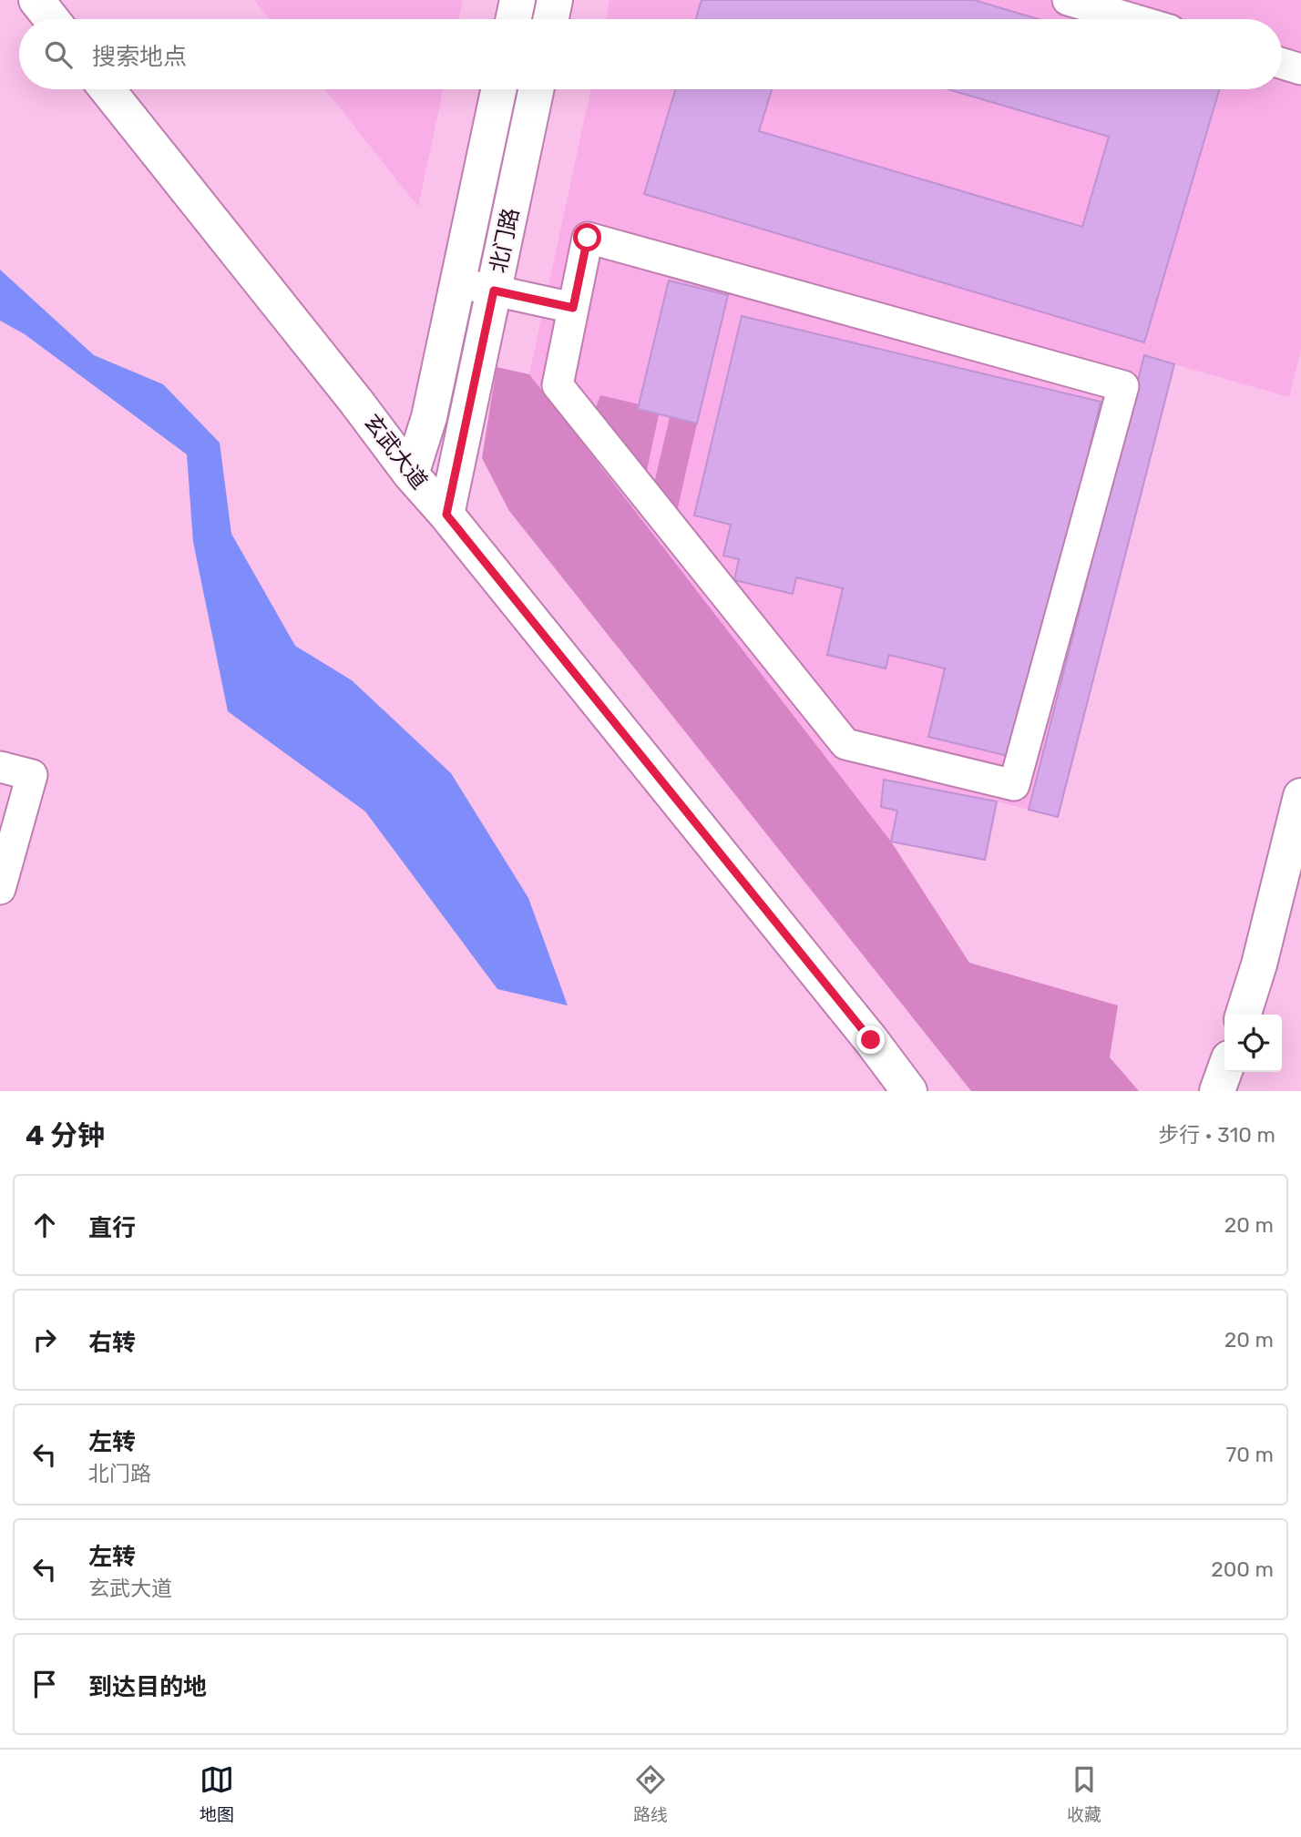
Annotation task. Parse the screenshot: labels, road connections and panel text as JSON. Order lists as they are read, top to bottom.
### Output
{
  "streets": {
    "main road": ["北门路", "玄武大道"]
  },
  "crossings": [
    ["北门路", "玄武大道"]
  ],
  "page": {
    "search": "搜索地点",
    "heading": ["4 分钟", "步行 · 310 m"],
    "list": [
      ["直行", "20 m"],
      ["右转", "20 m"],
      ["左转", "北门路", "70 m"],
      ["左转", "玄武大道", "200 m"],
      "到达目的地"
    ],
    "nav": ["地图", "路线", "收藏"]
  }
}
